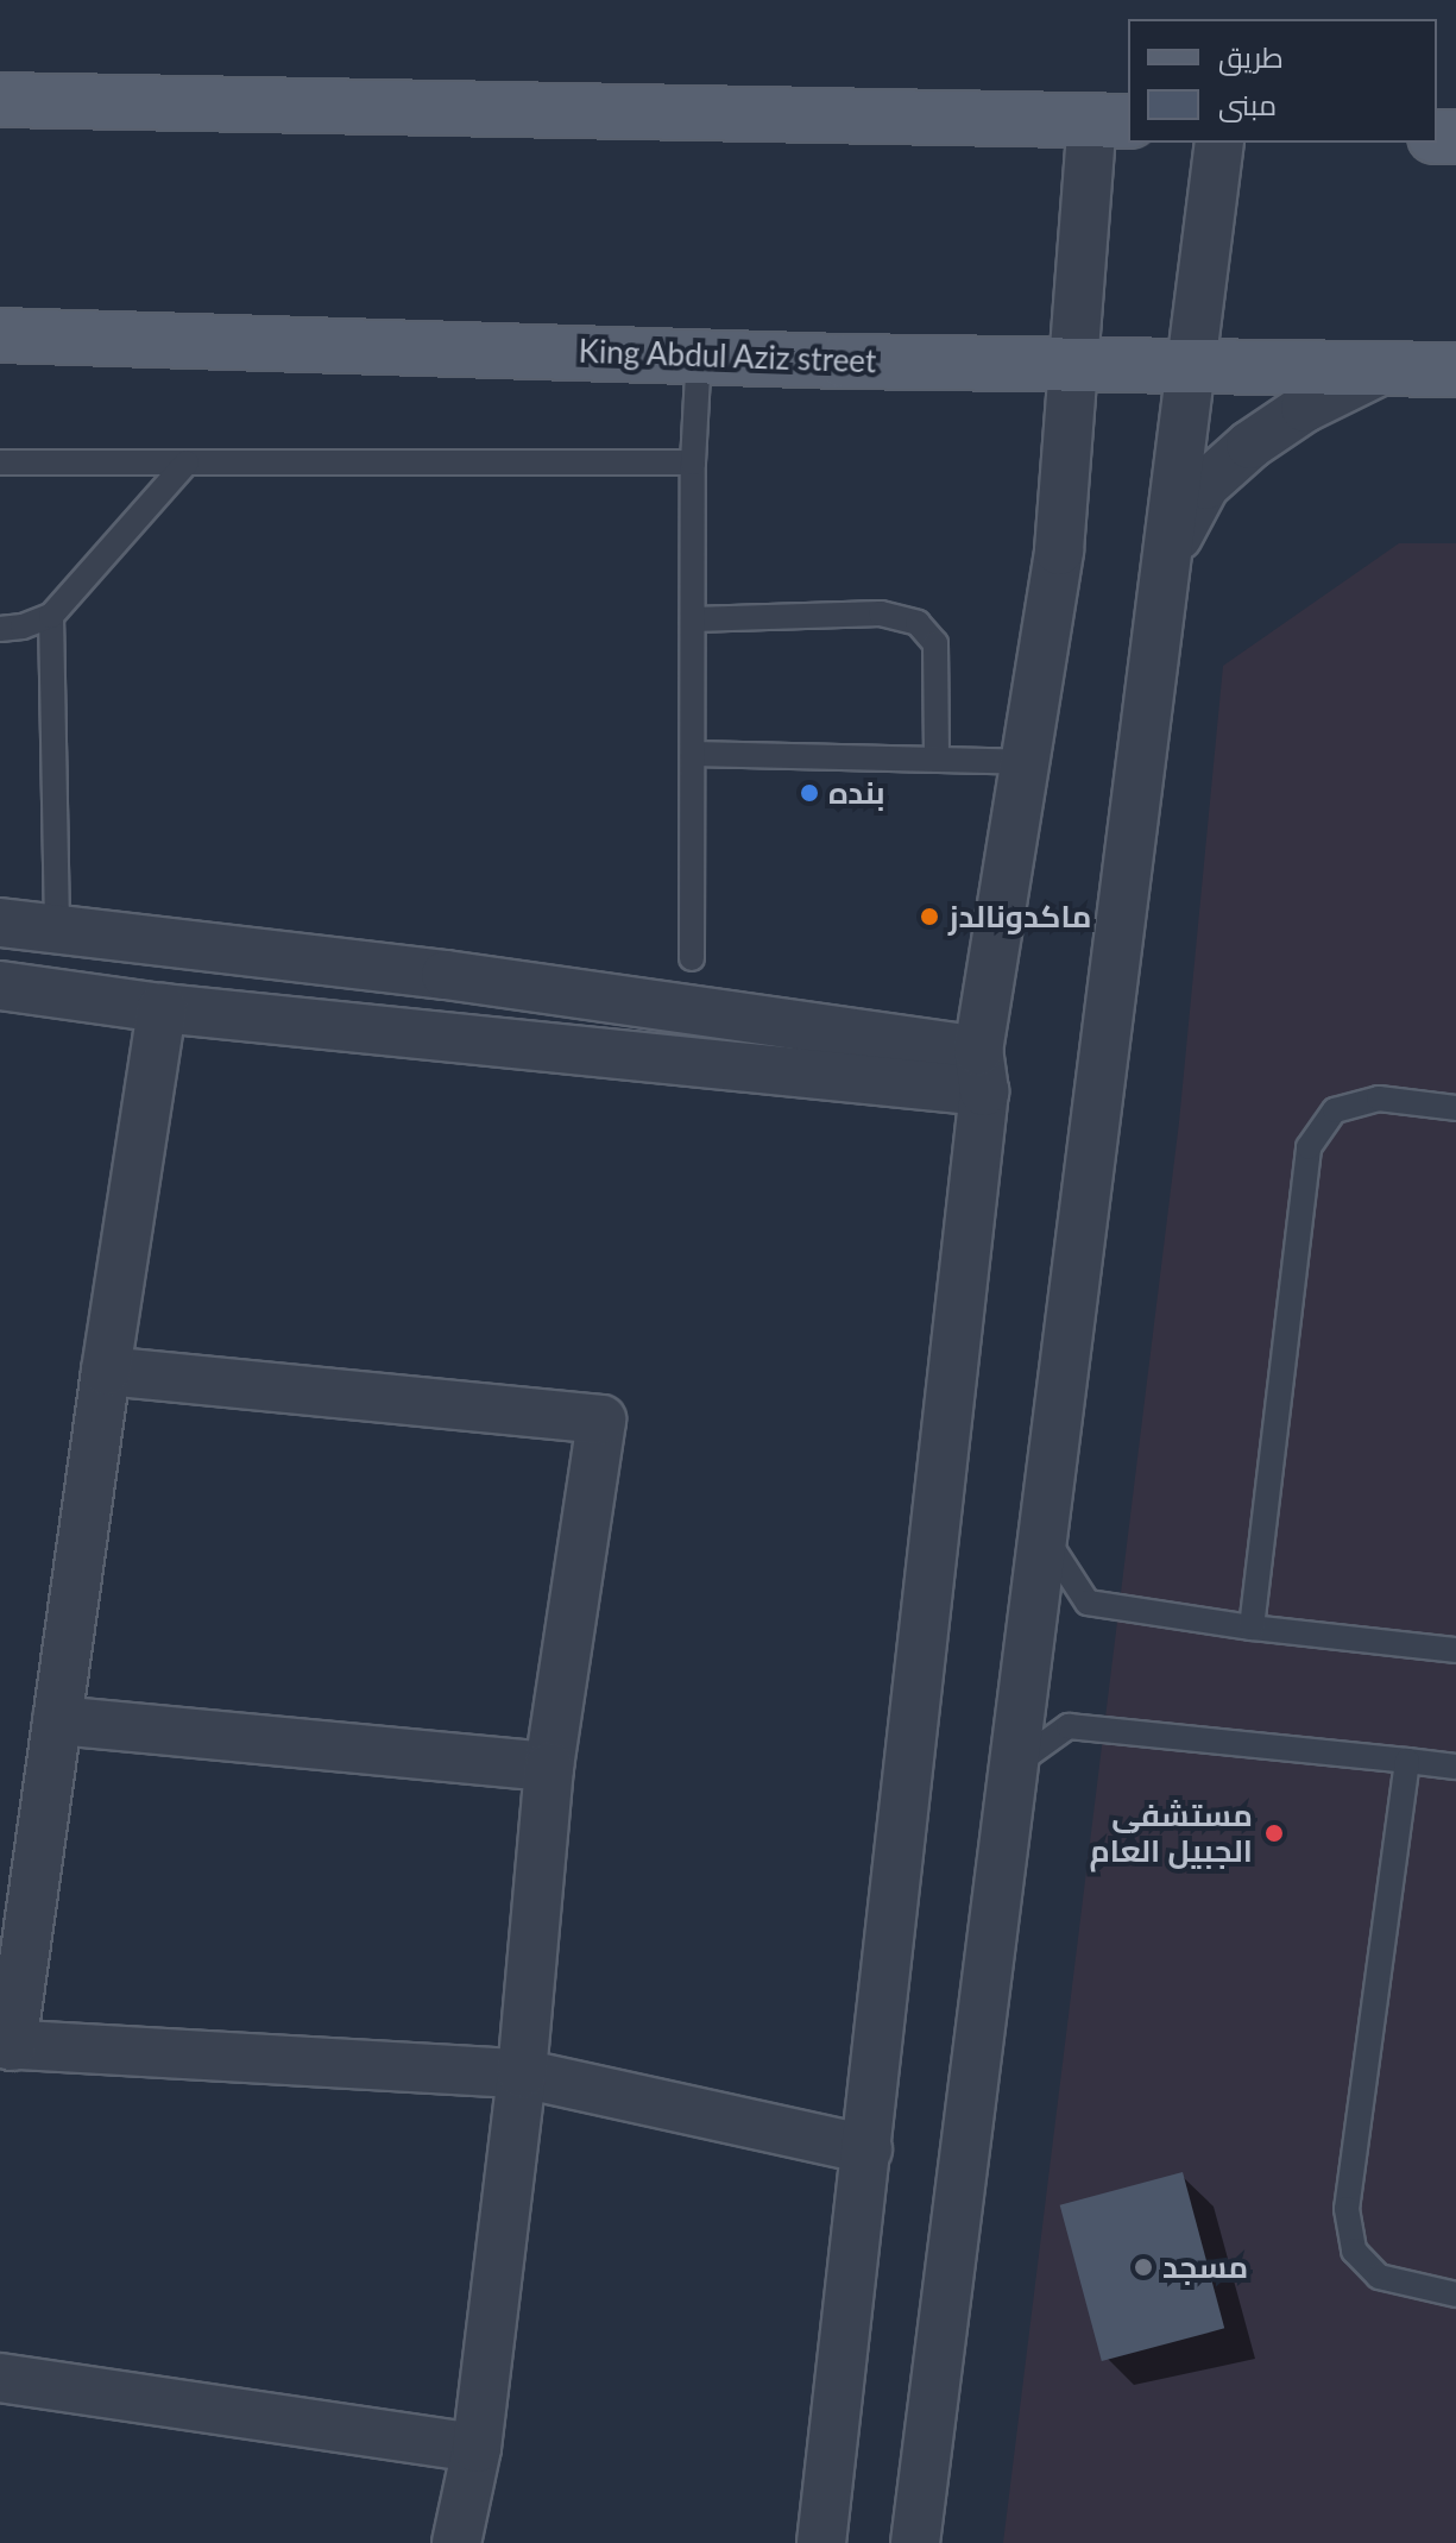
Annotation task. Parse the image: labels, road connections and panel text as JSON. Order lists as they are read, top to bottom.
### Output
{
  "streets": {
    "main road": ["King Abdul Aziz street"]
  },
  "places": [
    "بنده",
    "ماكدونالدز",
    "مستشفى الجبيل العام",
    "مسجد"
  ],
  "legend": ["طريق", "مبنى"]
}
